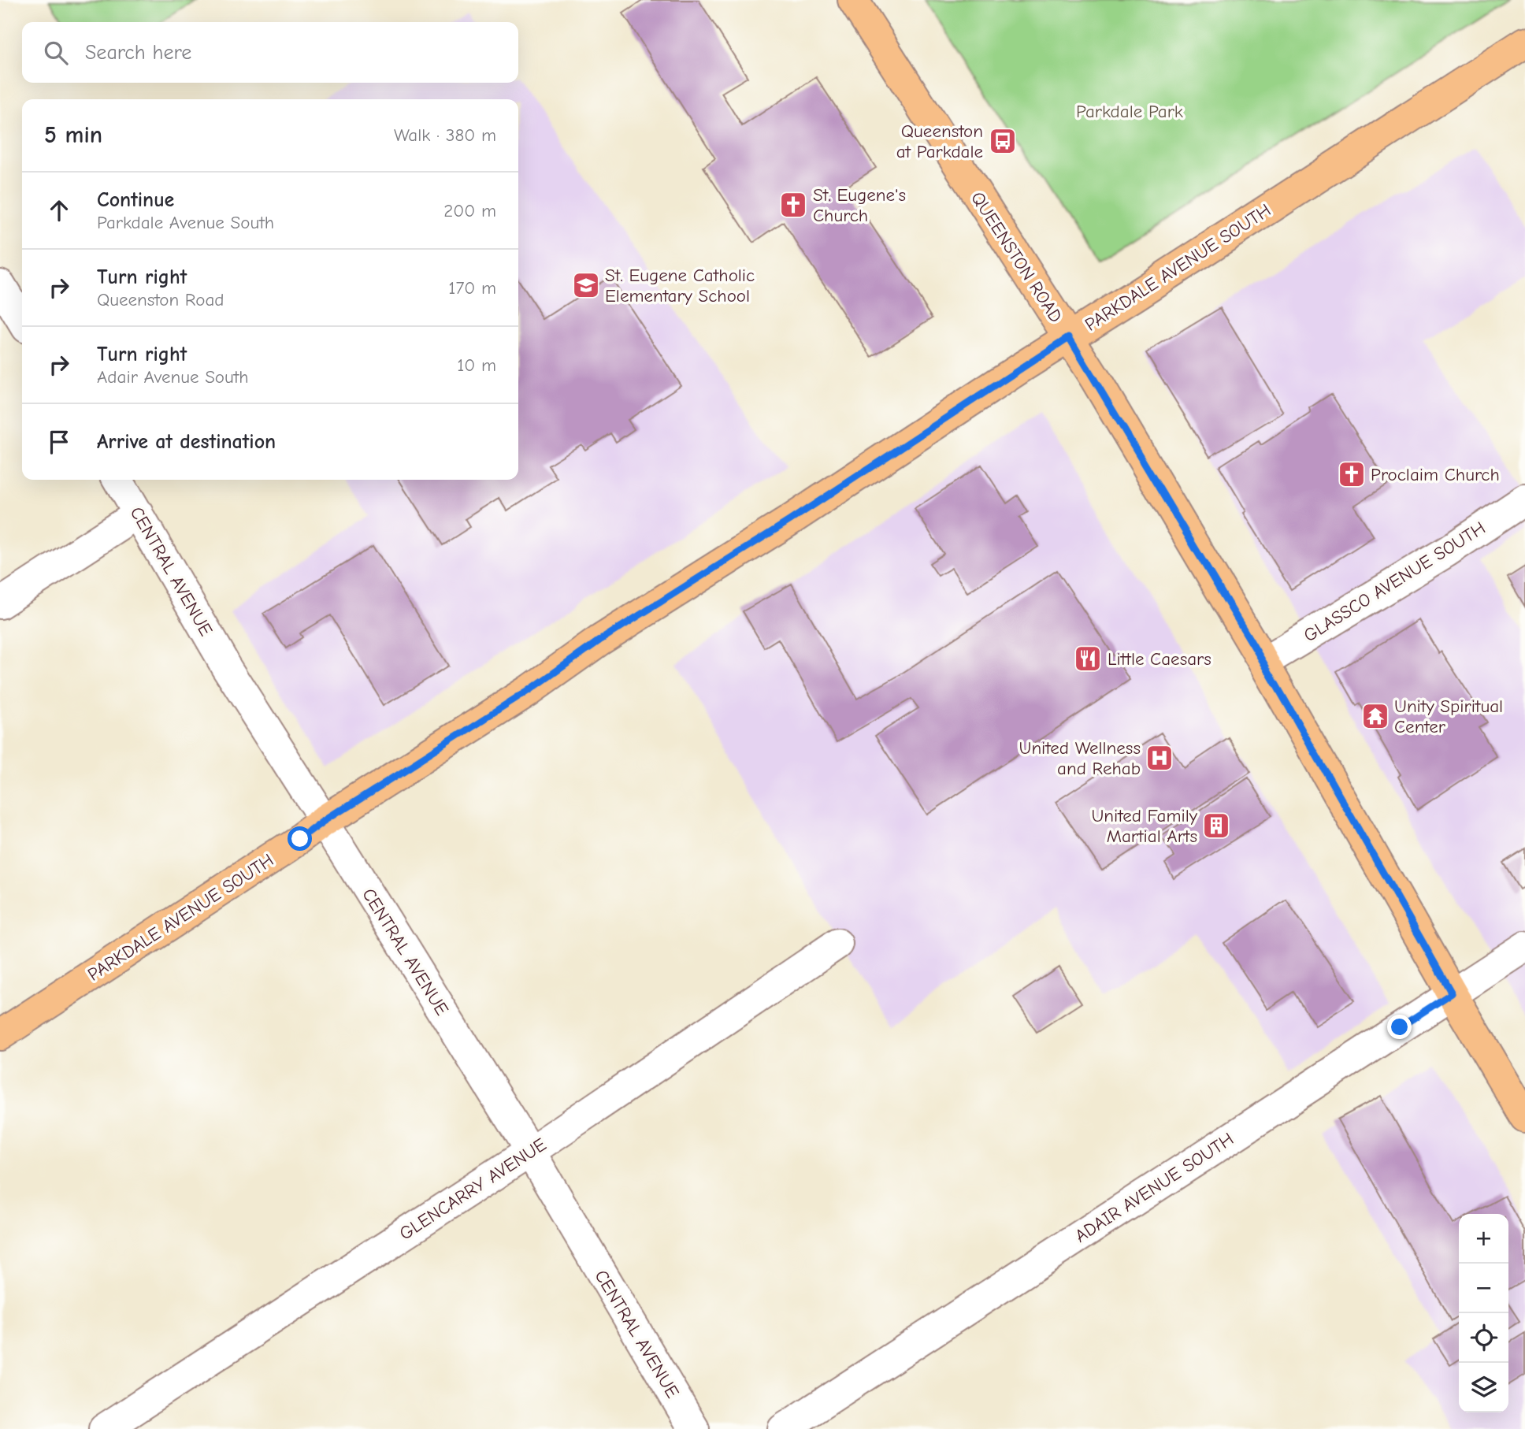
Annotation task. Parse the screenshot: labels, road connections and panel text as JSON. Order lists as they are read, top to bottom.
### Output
{
  "streets": {
    "main road": ["QUEENSTON ROAD", "PARKDALE AVENUE SOUTH"],
    "street": [
      "CENTRAL AVENUE",
      "GLASSCO AVENUE SOUTH",
      "ADAIR AVENUE SOUTH",
      "GLENCARRY AVENUE"
    ]
  },
  "crossings": [
    ["QUEENSTON ROAD", "PARKDALE AVENUE SOUTH"],
    ["QUEENSTON ROAD", "GLASSCO AVENUE SOUTH"],
    ["QUEENSTON ROAD", "ADAIR AVENUE SOUTH"],
    ["PARKDALE AVENUE SOUTH", "CENTRAL AVENUE"],
    ["CENTRAL AVENUE", "GLENCARRY AVENUE"]
  ],
  "parks": ["Parkdale Park"],
  "places": {
    "bus stop": ["Queenston at Parkdale"],
    "church": ["St. Eugene's Church", "Proclaim Church"],
    "school or university": ["St. Eugene Catholic Elementary School"],
    "restaurant": ["Little Caesars"],
    "temple": ["Unity Spiritual Center"],
    "hospital": ["United Wellness and Rehab"],
    "building": ["United Family Martial Arts"]
  },
  "page": {
    "search": "Search here",
    "heading": ["5 min", "Walk · 380 m"],
    "list": [
      ["Continue", "Parkdale Avenue South", "200 m"],
      ["Turn right", "Queenston Road", "170 m"],
      ["Turn right", "Adair Avenue South", "10 m"],
      "Arrive at destination"
    ],
    "map_buttons": ["+", "−"]
  }
}
